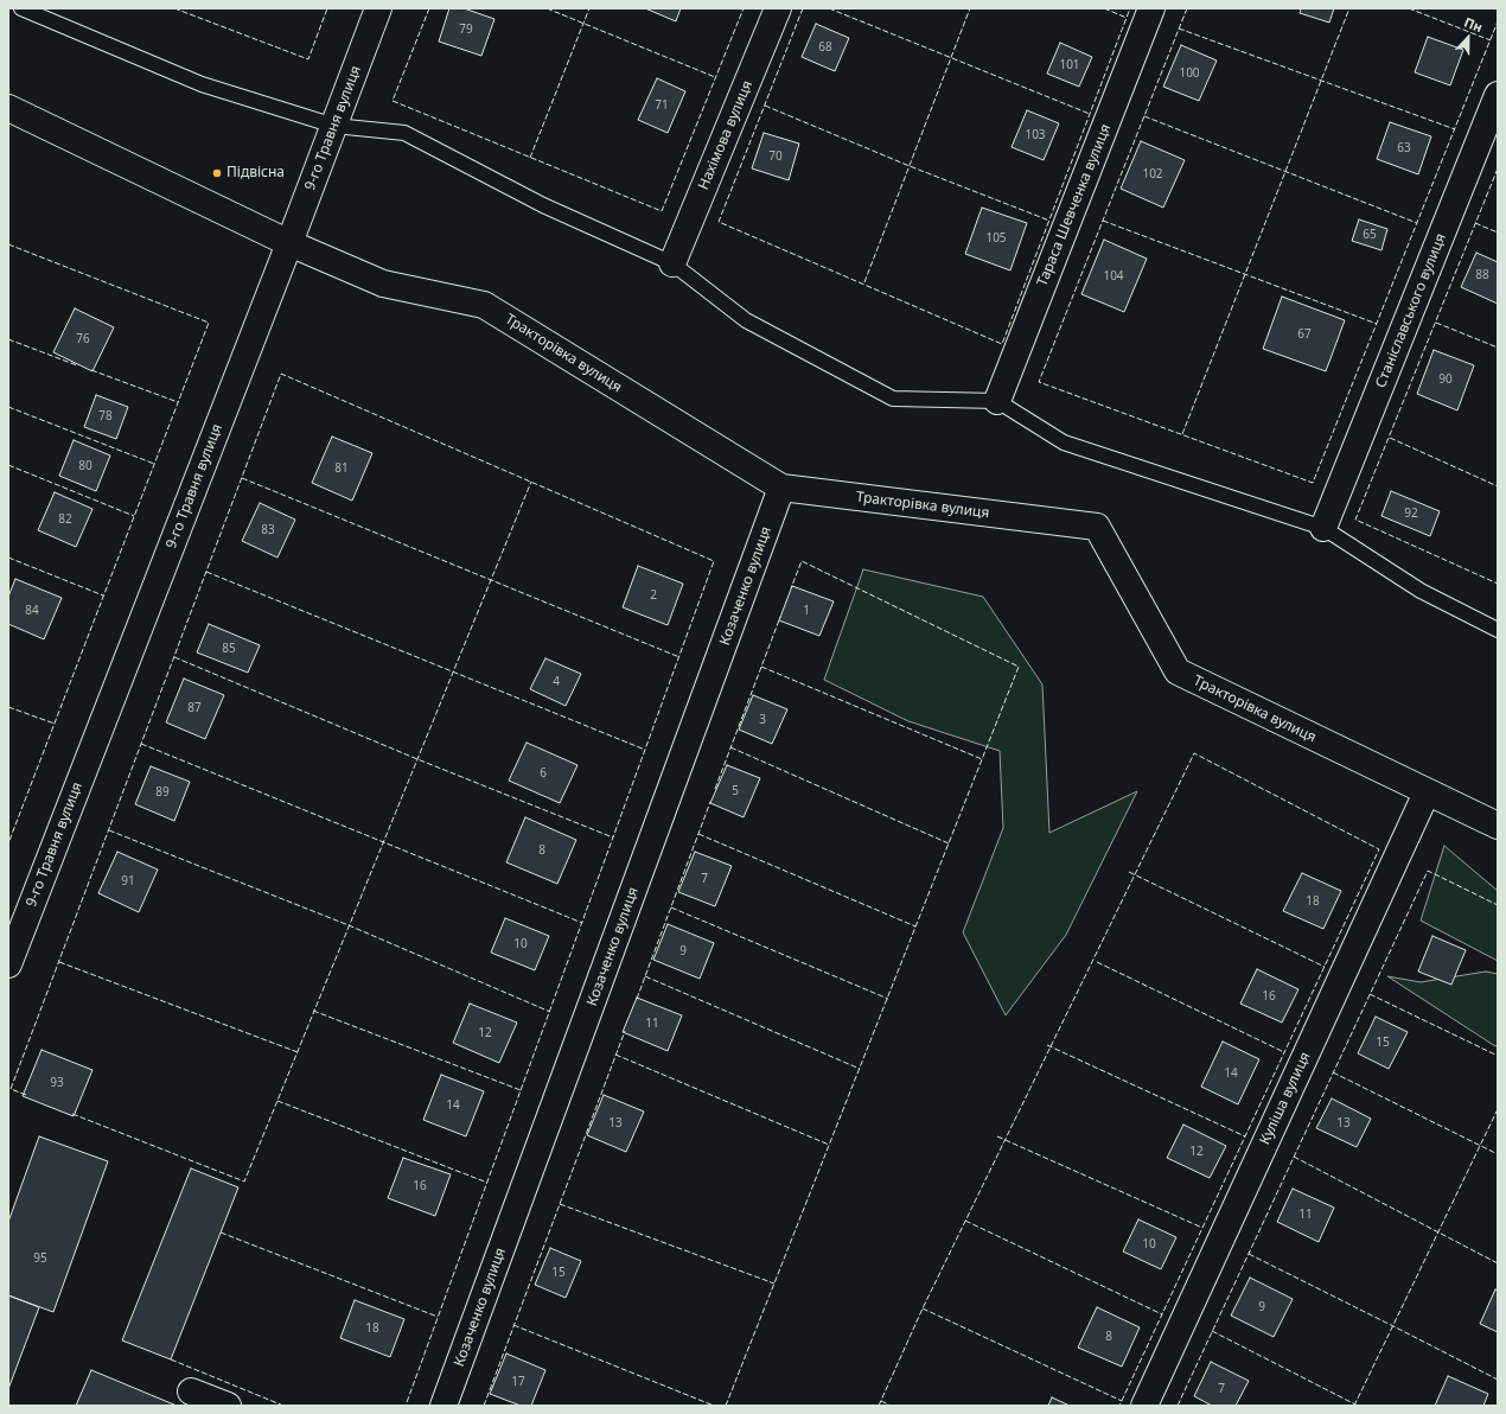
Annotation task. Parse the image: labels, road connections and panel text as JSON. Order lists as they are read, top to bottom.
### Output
{
  "streets": {
    "street": [
      "9-го Травня вулиця",
      "Нахімова вулиця",
      "Тараса Шевченка вулиця",
      "Станіславського вулиця",
      "Тракторівка вулиця",
      "Козаченко вулиця",
      "Куліша вулиця"
    ]
  },
  "crossings": [
    ["9-го Травня вулиця", "Тракторівка вулиця"],
    ["Тракторівка вулиця", "Козаченко вулиця"],
    ["Тракторівка вулиця", "Куліша вулиця"]
  ],
  "places": ["Підвісна"],
  "house_numbers": [
    "79",
    "68",
    "101",
    "100",
    "71",
    "103",
    "63",
    "70",
    "102",
    "65",
    "105",
    "88",
    "104",
    "67",
    "76",
    "90",
    "78",
    "80",
    "81",
    "92",
    "82",
    "83",
    "2",
    "84",
    "1",
    "85",
    "4",
    "87",
    "3",
    "6",
    "5",
    "89",
    "8",
    "7",
    "91",
    "18",
    "10",
    "9",
    "16",
    "11",
    "12",
    "15",
    "14",
    "93",
    "14",
    "13",
    "13",
    "12",
    "16",
    "11",
    "10",
    "95",
    "15",
    "9",
    "18",
    "8",
    "17",
    "7"
  ],
  "north": "top"
}
